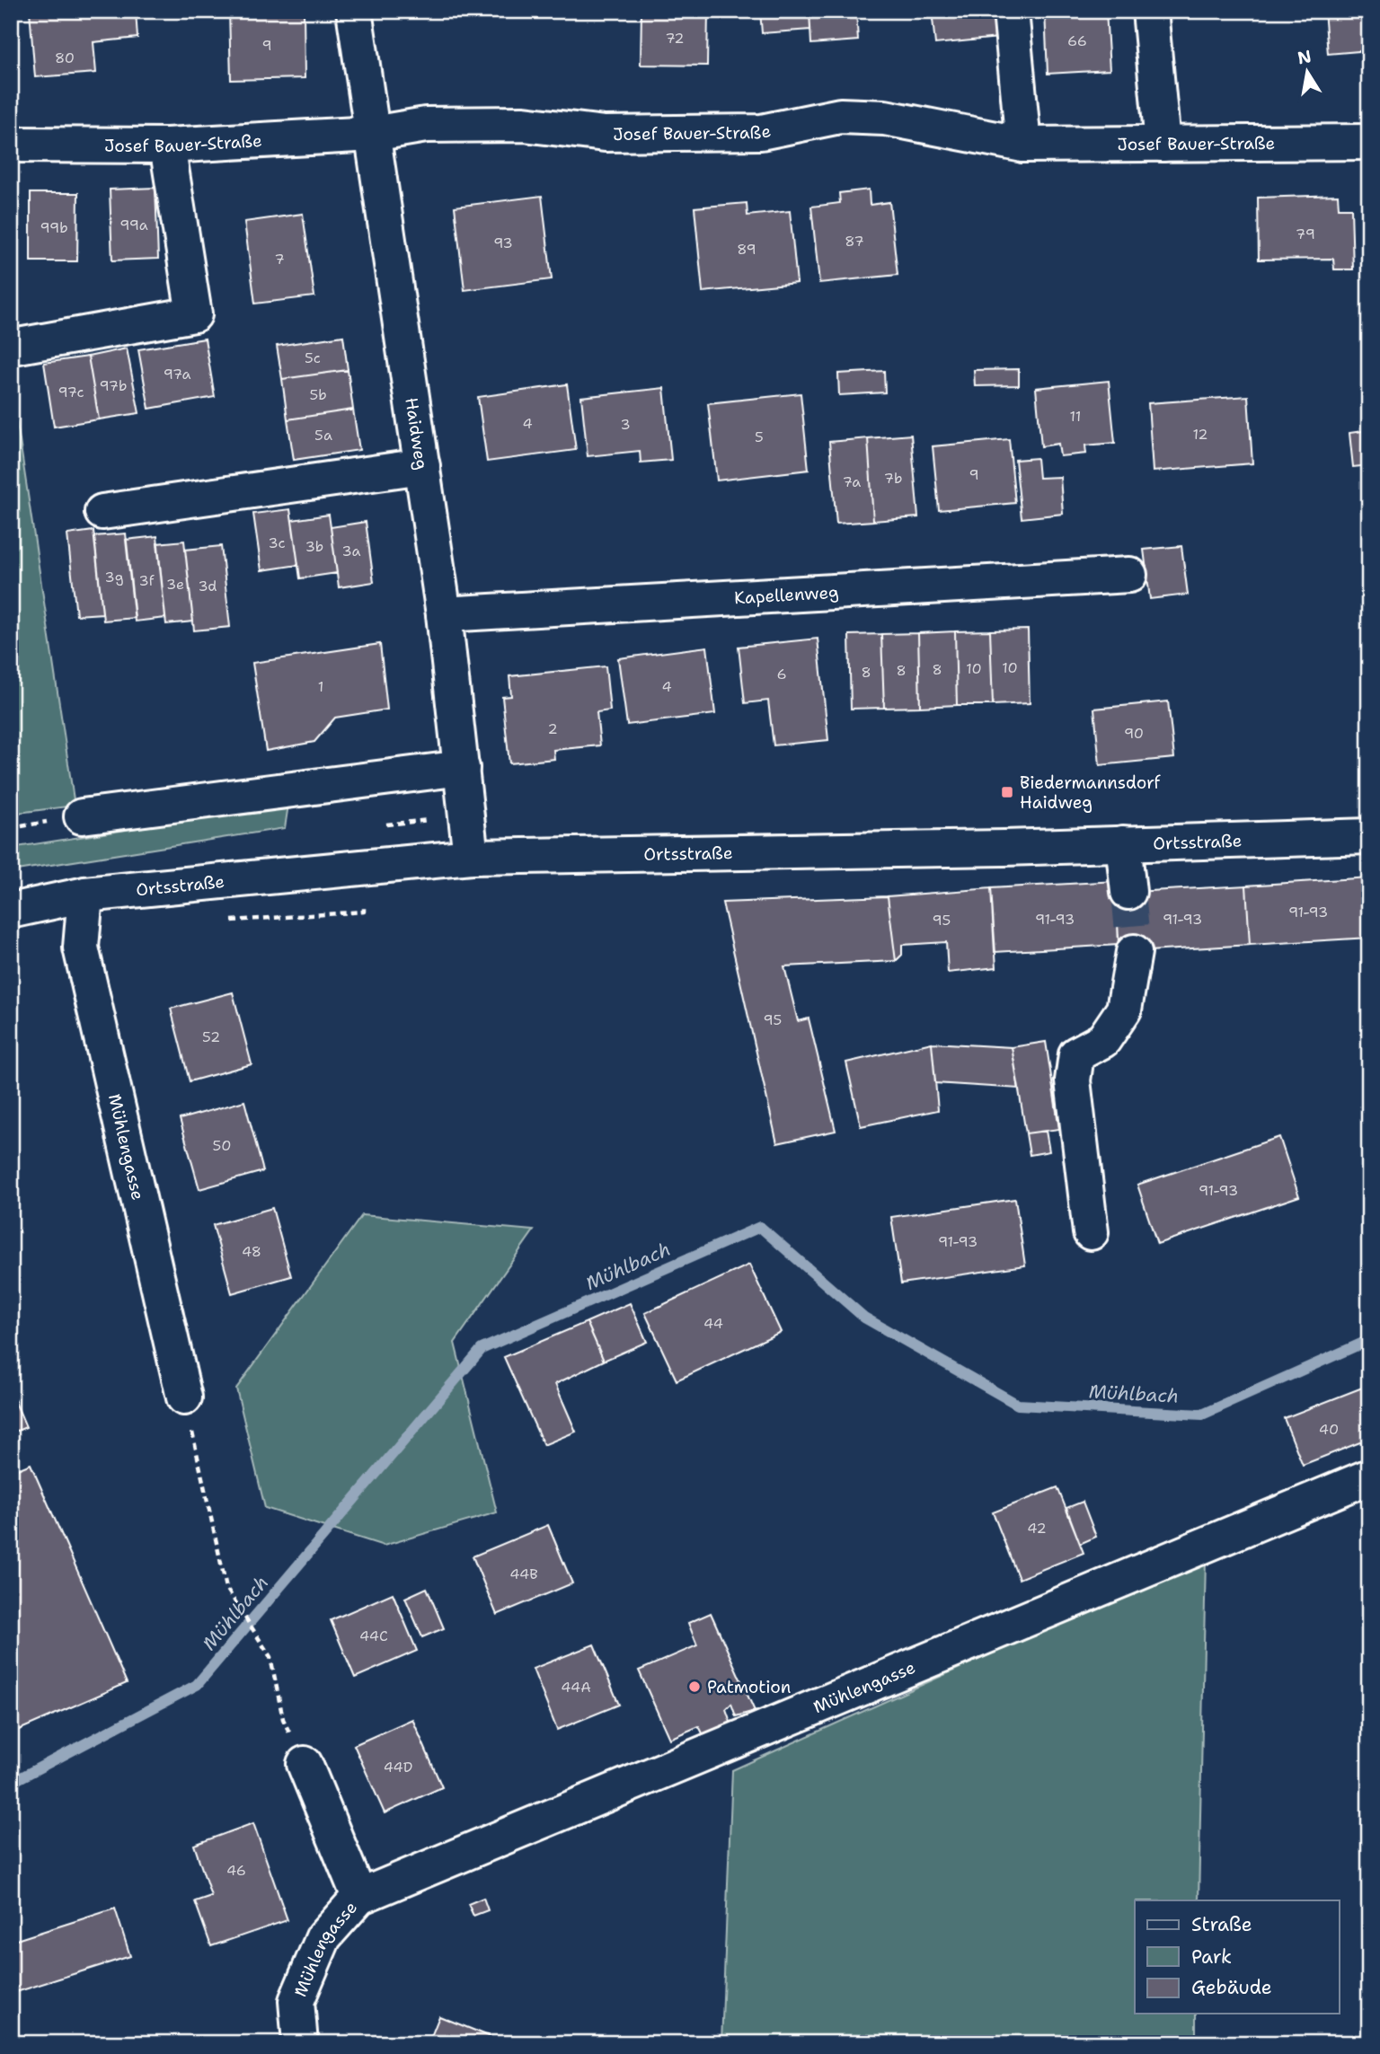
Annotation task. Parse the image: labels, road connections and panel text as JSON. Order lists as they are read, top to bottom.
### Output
{
  "streets": {
    "street": [
      "Josef Bauer-Straße",
      "Haidweg",
      "Kapellenweg",
      "Ortsstraße",
      "Mühlengasse"
    ]
  },
  "crossings": [
    ["Josef Bauer-Straße", "Haidweg"],
    ["Haidweg", "Kapellenweg"],
    ["Haidweg", "Ortsstraße"],
    ["Ortsstraße", "Mühlengasse"]
  ],
  "water": ["Mühlbach"],
  "places": {
    "transit": ["Biedermannsdorf Haidweg"],
    "other": ["Patmotion"]
  },
  "house_numbers": [
    "72",
    "66",
    "9",
    "80",
    "99a",
    "99b",
    "79",
    "87",
    "93",
    "89",
    "7",
    "5c",
    "97a",
    "97b",
    "97c",
    "5b",
    "11",
    "4",
    "3",
    "12",
    "5a",
    "5",
    "9",
    "7b",
    "7a",
    "3c",
    "3b",
    "3a",
    "3g",
    "3f",
    "3e",
    "3d",
    "10",
    "10",
    "8",
    "8",
    "8",
    "6",
    "1",
    "4",
    "2",
    "90",
    "91-93",
    "91-93",
    "91-93",
    "95",
    "95",
    "52",
    "50",
    "91-93",
    "91-93",
    "48",
    "44",
    "40",
    "42",
    "44B",
    "44C",
    "44A",
    "44D",
    "46"
  ],
  "legend": ["Straße", "Park", "Gebäude"],
  "north": "top"
}
